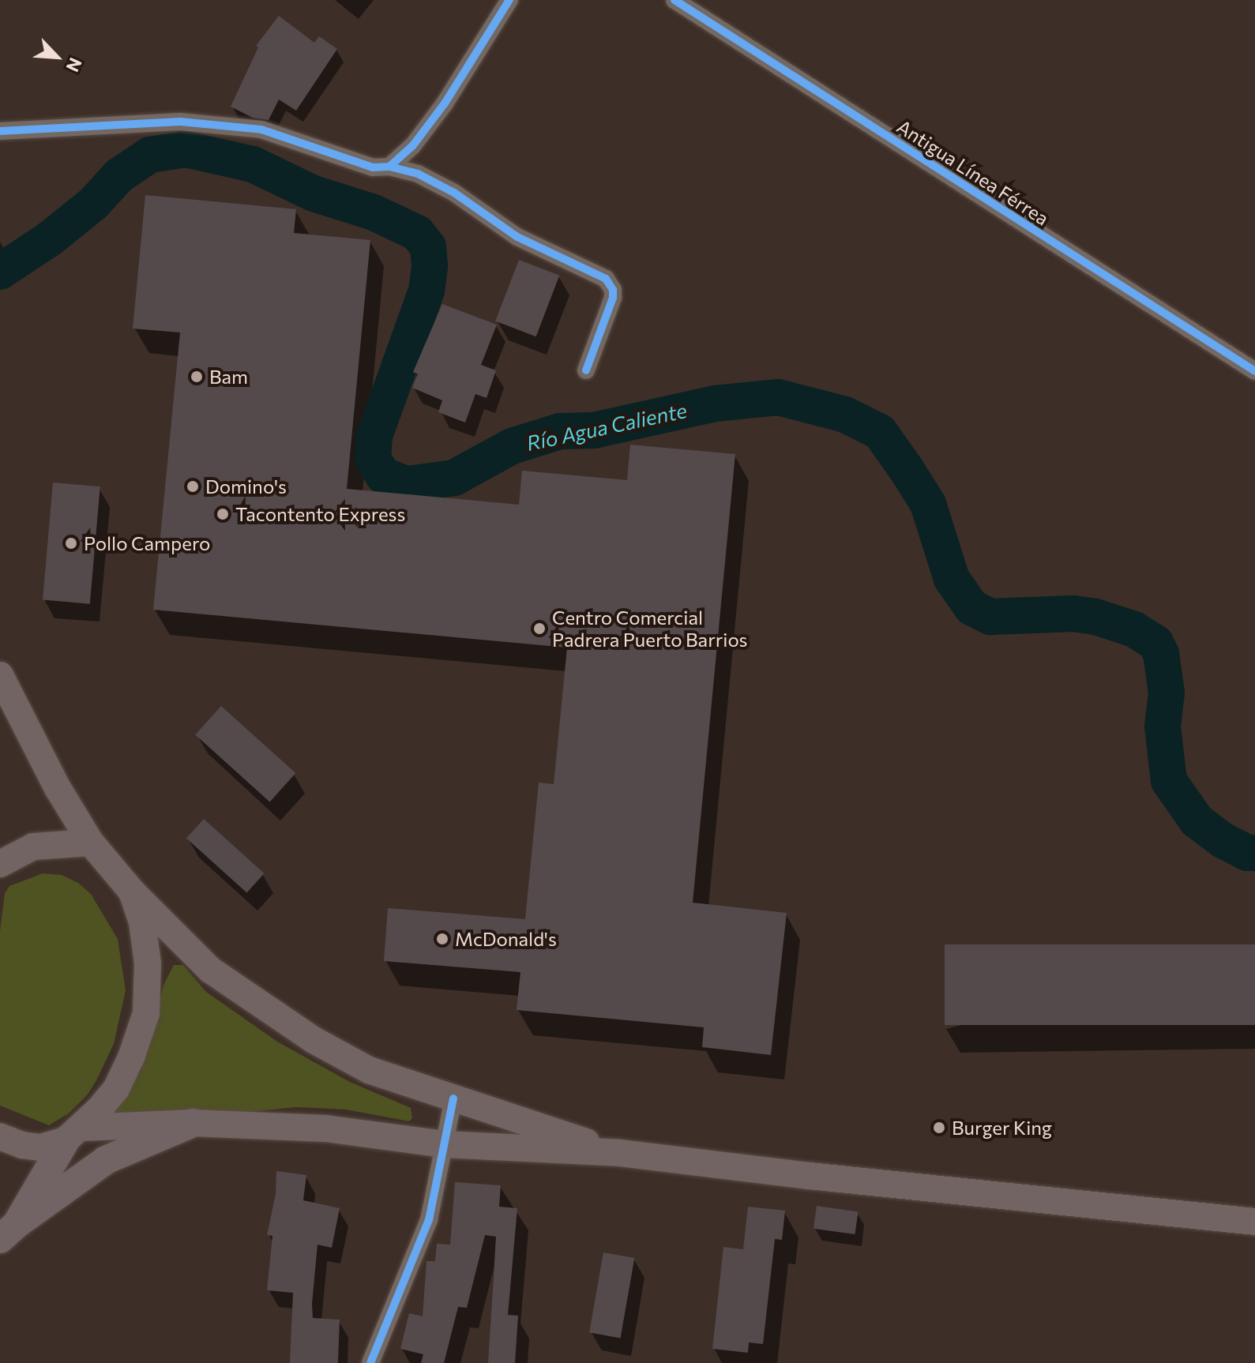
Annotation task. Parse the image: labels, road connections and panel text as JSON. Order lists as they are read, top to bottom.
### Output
{
  "streets": {
    "street": ["Antigua Línea Férrea"]
  },
  "water": ["Río Agua Caliente"],
  "places": [
    "Bam",
    "Domino's",
    "Tacontento Express",
    "Pollo Campero",
    "Centro Comercial Padrera Puerto Barrios",
    "McDonald's",
    "Burger King"
  ],
  "north": "bottom right"
}
